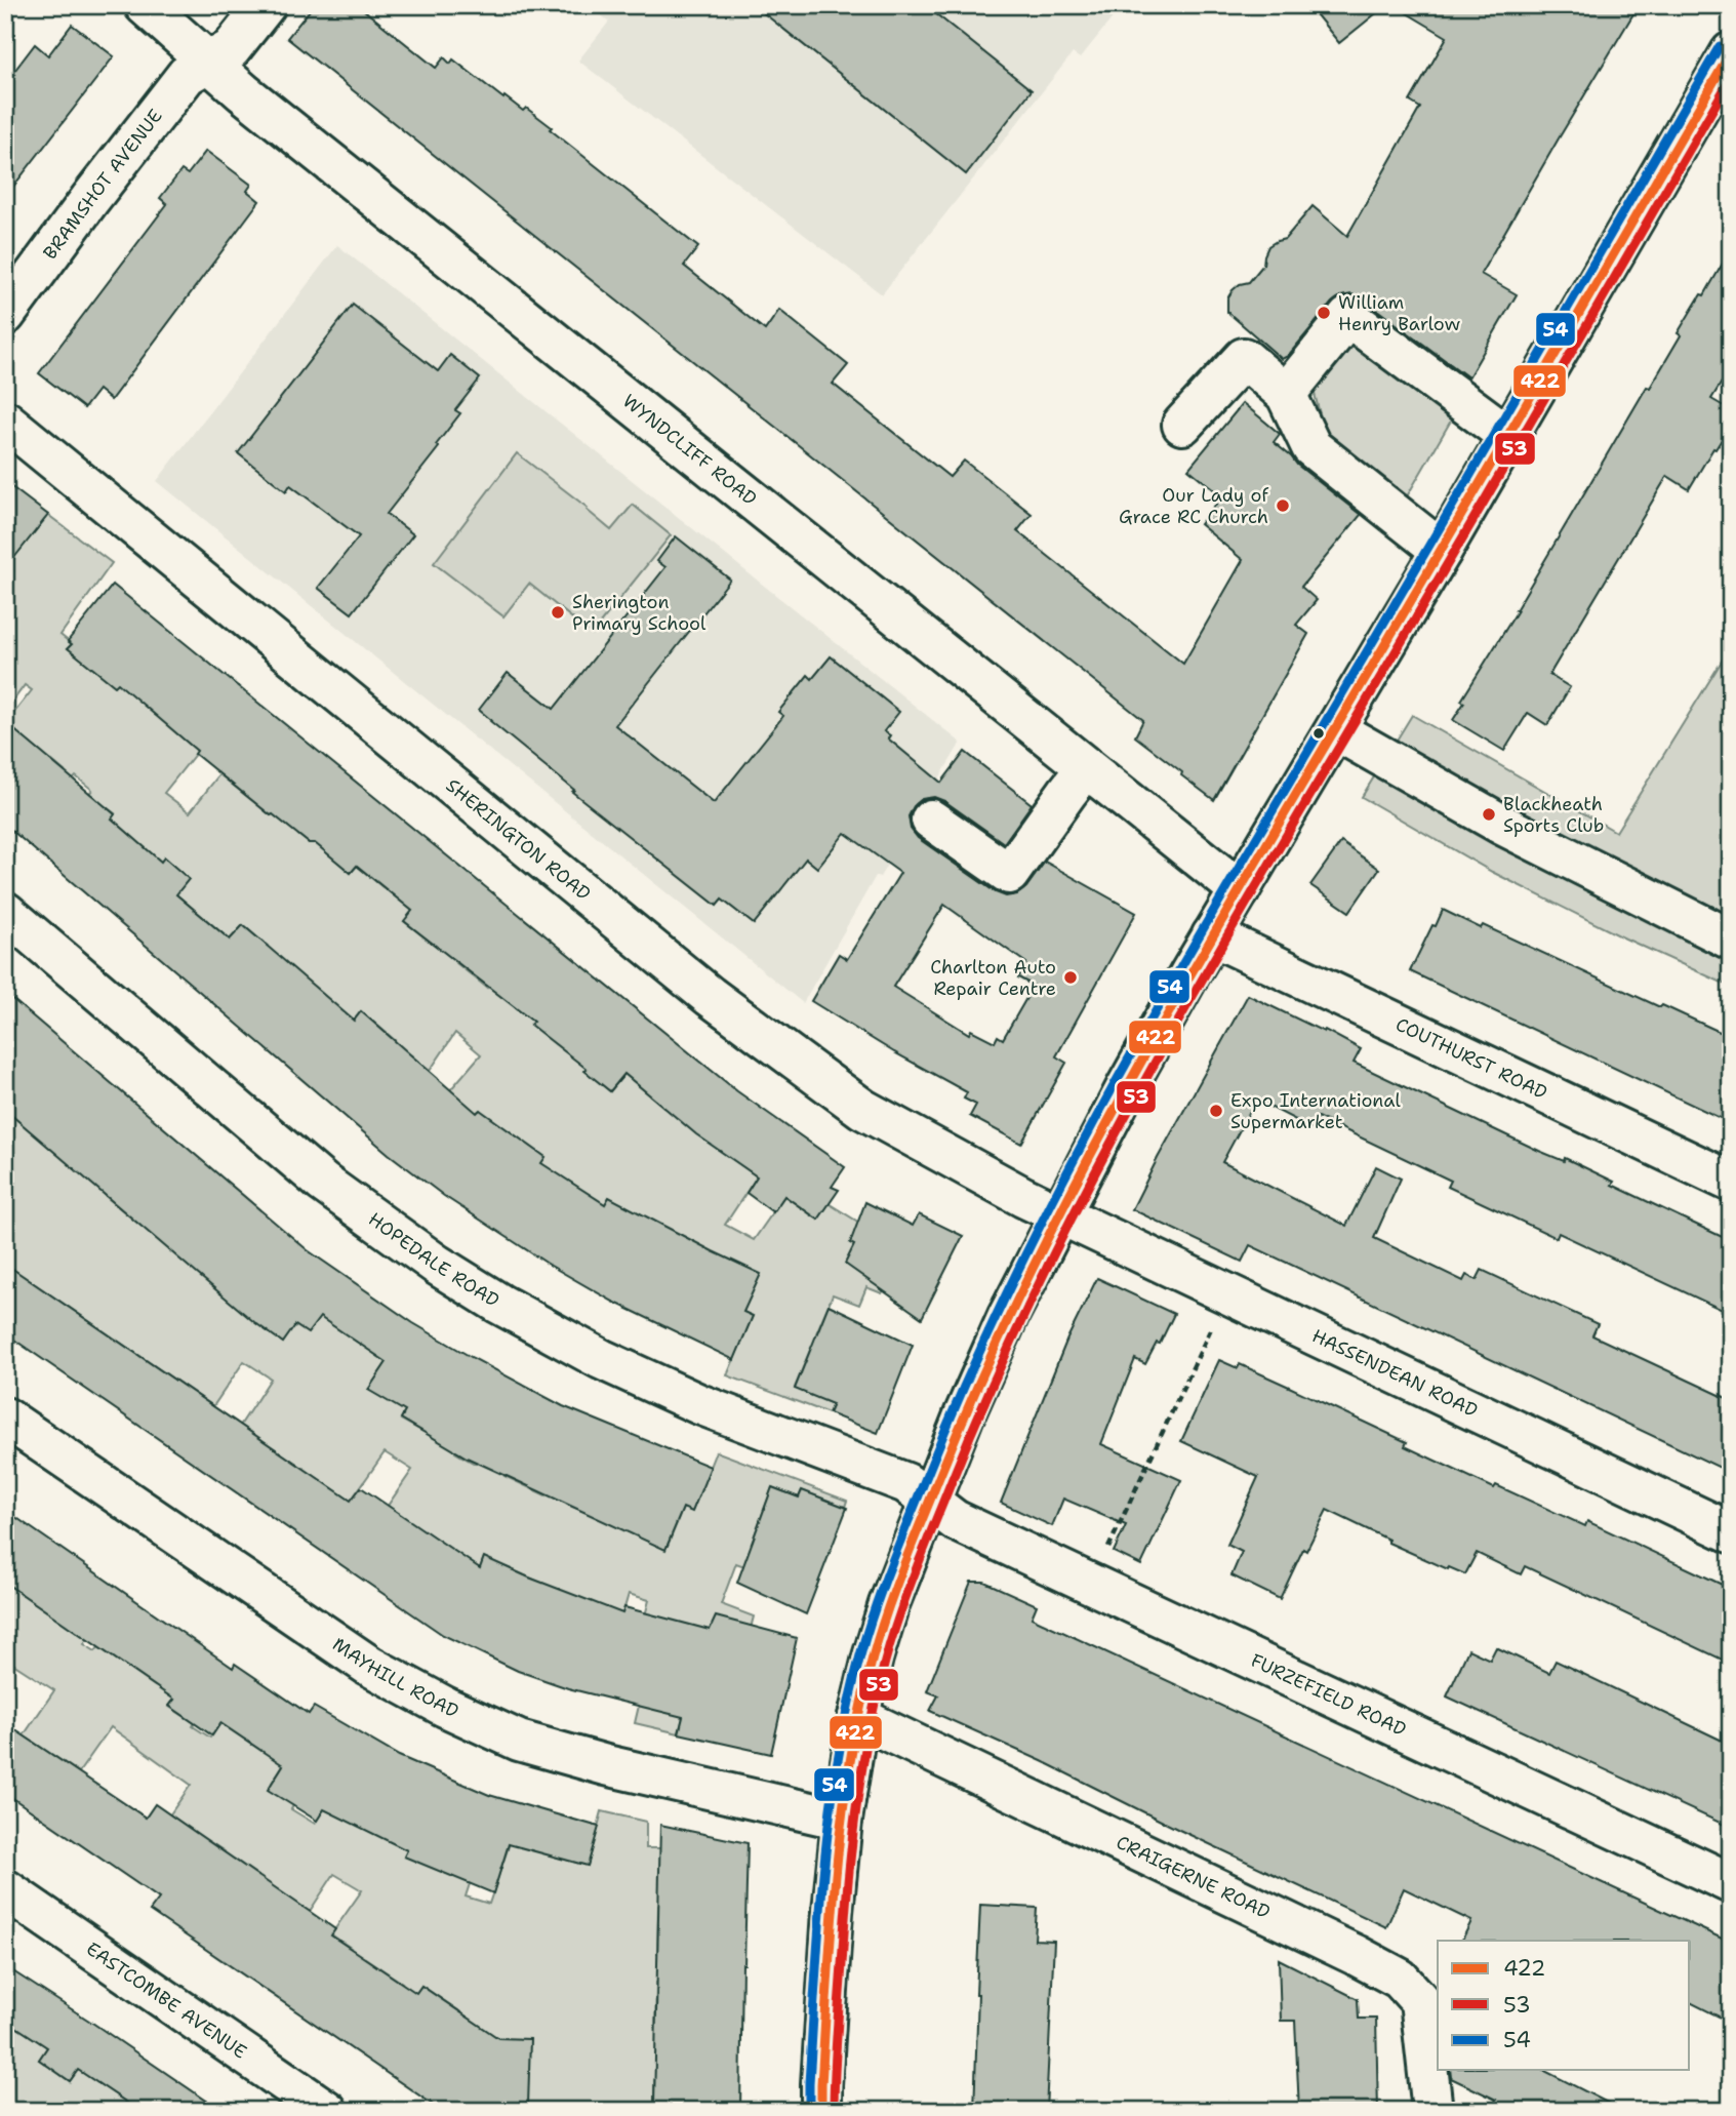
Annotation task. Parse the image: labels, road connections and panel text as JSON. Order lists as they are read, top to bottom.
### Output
{
  "streets": {
    "street": [
      "BRAMSHOT AVENUE",
      "WYNDCLIFF ROAD",
      "SHERINGTON ROAD",
      "COUTHURST ROAD",
      "HOPEDALE ROAD",
      "HASSENDEAN ROAD",
      "MAYHILL ROAD",
      "FURZEFIELD ROAD",
      "CRAIGERNE ROAD",
      "EASTCOMBE AVENUE"
    ]
  },
  "crossings": [
    ["BRAMSHOT AVENUE", "WYNDCLIFF ROAD"],
    ["SHERINGTON ROAD", "HASSENDEAN ROAD"],
    ["HOPEDALE ROAD", "FURZEFIELD ROAD"]
  ],
  "places": [
    "William Henry Barlow",
    "Our Lady of Grace RC Church",
    "Sherington Primary School",
    "Blackheath Sports Club",
    "Charlton Auto Repair Centre",
    "Expo International Supermarket"
  ],
  "lines": ["transit line 54", "transit line 422", "transit line 53"],
  "legend": ["422", "53", "54"]
}
